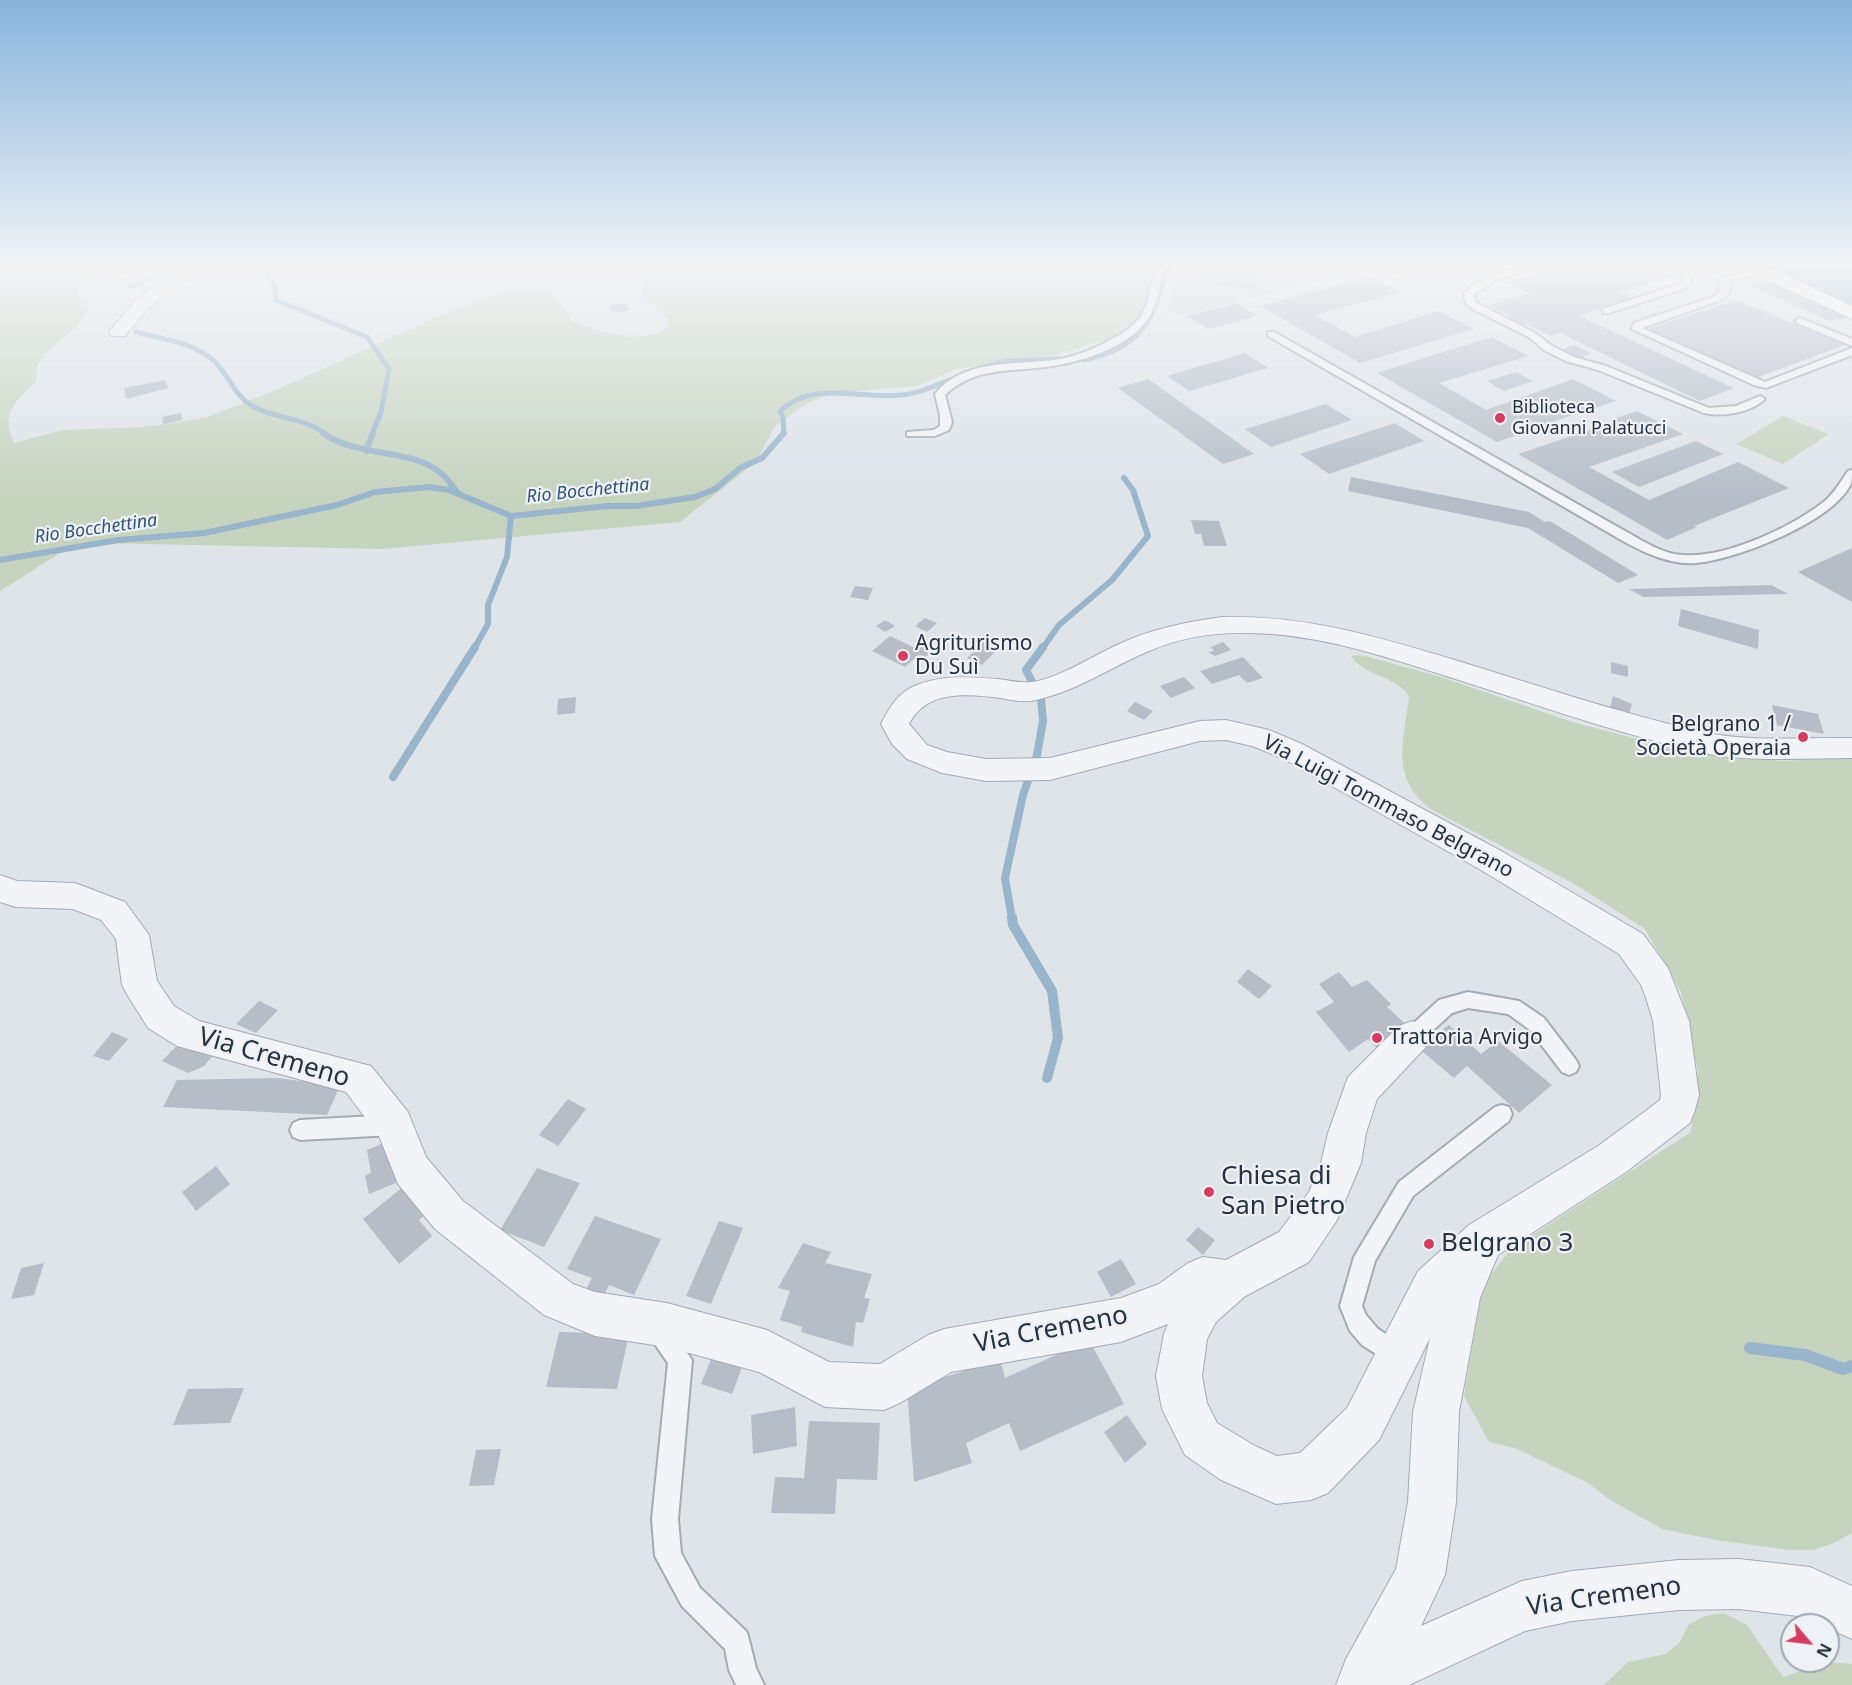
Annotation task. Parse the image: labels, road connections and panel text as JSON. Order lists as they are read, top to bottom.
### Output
{
  "streets": {
    "street": ["Via Luigi Tommaso Belgrano", "Via Cremeno"]
  },
  "crossings": [
    ["Via Luigi Tommaso Belgrano", "Via Cremeno"]
  ],
  "water": ["Rio Bocchettina"],
  "places": [
    "Biblioteca Giovanni Palatucci",
    "Agriturismo Du Suì",
    "Belgrano 1 / Società Operaia",
    "Trattoria Arvigo",
    "Chiesa di San Pietro",
    "Belgrano 3"
  ],
  "north": "bottom right"
}
